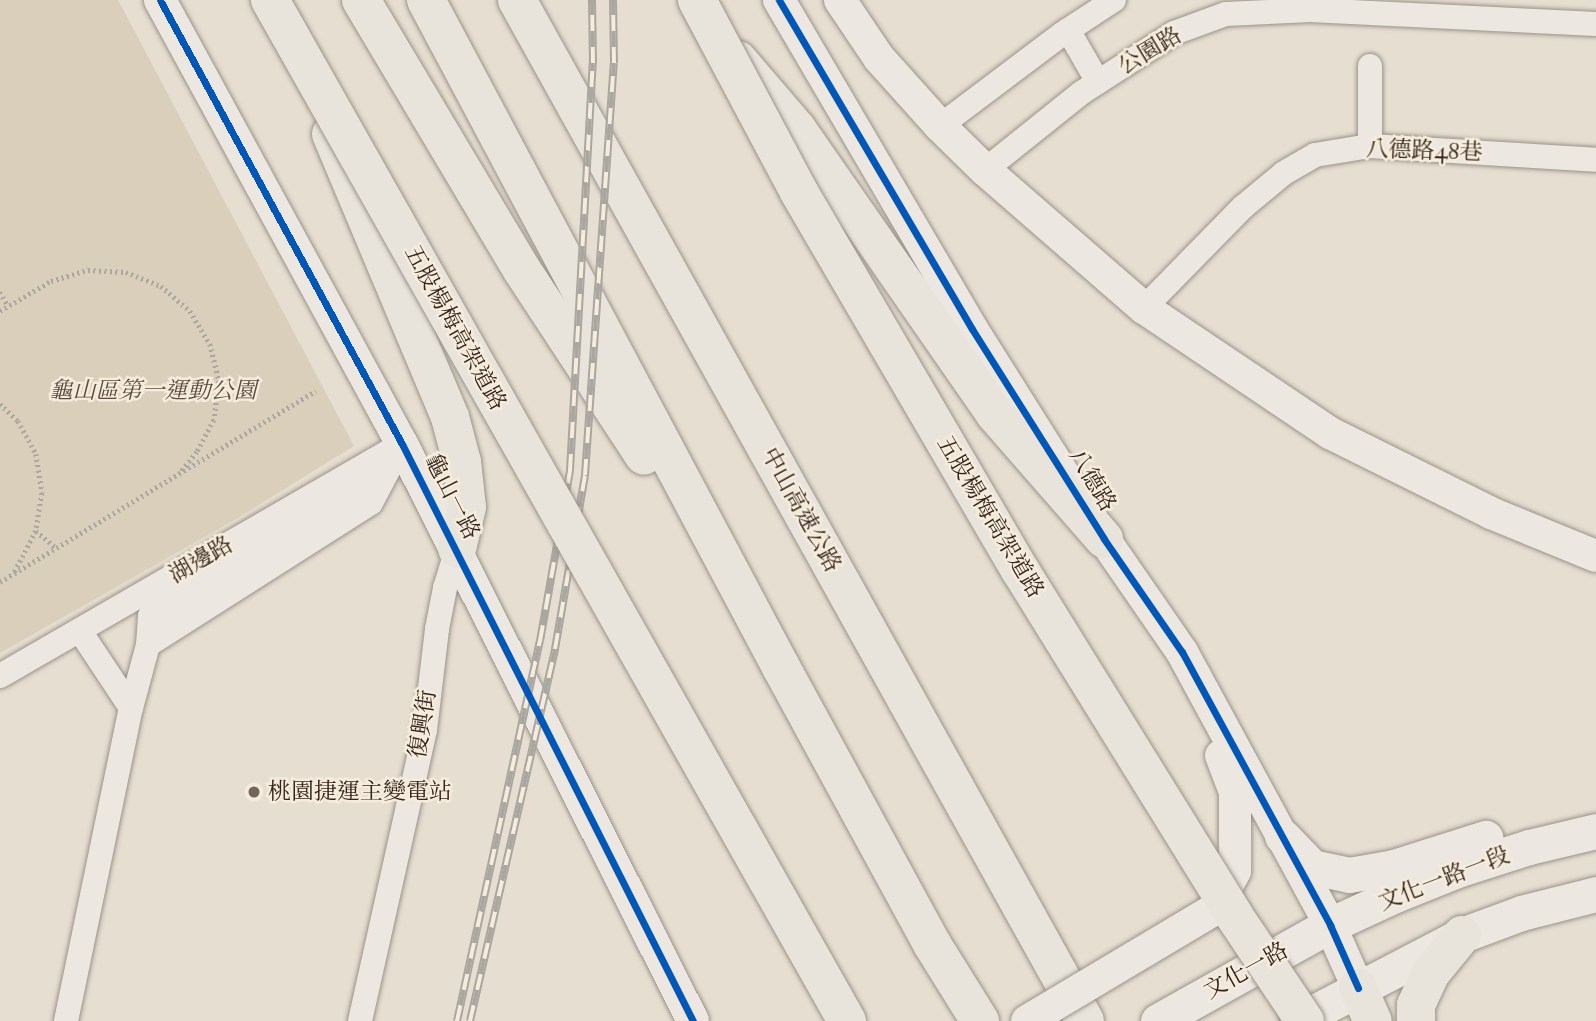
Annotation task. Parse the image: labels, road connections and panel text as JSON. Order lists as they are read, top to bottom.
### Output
{
  "streets": {
    "highway": ["五股楊梅高架道路", "中山高速公路"],
    "main road": ["文化一路一段", "文化一路"],
    "street": [
      "公園路",
      "八德路48巷",
      "八德路",
      "龜山一路",
      "湖邊路",
      "復興街"
    ]
  },
  "crossings": [
    ["五股楊梅高架道路", "八德路"],
    ["八德路", "文化一路一段"],
    ["龜山一路", "湖邊路"],
    ["龜山一路", "復興街"],
    ["文化一路一段", "文化一路"]
  ],
  "parks": ["龜山區第一運動公園"],
  "places": ["桃園捷運主變電站"]
}
